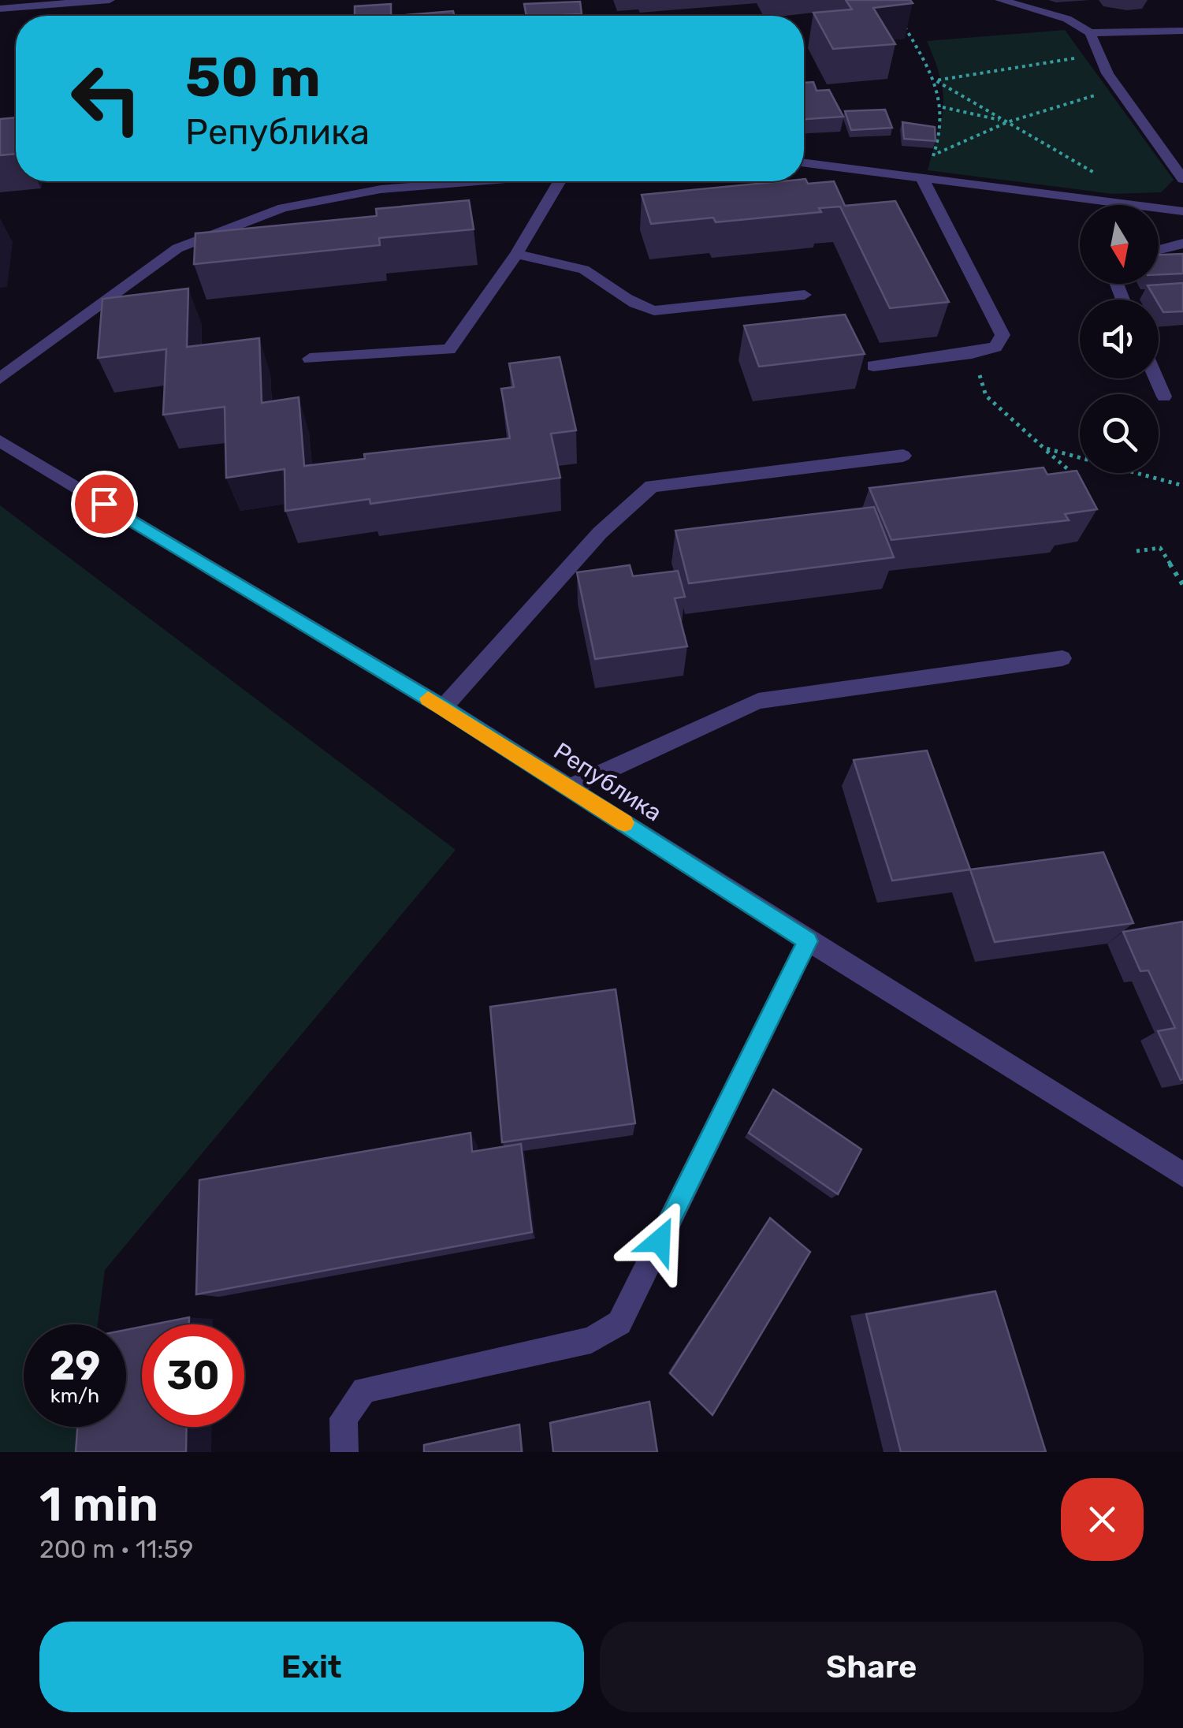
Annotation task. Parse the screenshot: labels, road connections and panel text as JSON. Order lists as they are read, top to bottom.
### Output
{
  "streets": {
    "street": ["Република"]
  },
  "north": "bottom",
  "page": {
    "turn": ["50 m", "Република"],
    "speed": "29 km/h",
    "limit": "30",
    "heading": ["1 min", "200 m · 11:59"],
    "buttons": ["Exit", "Share"]
  }
}
